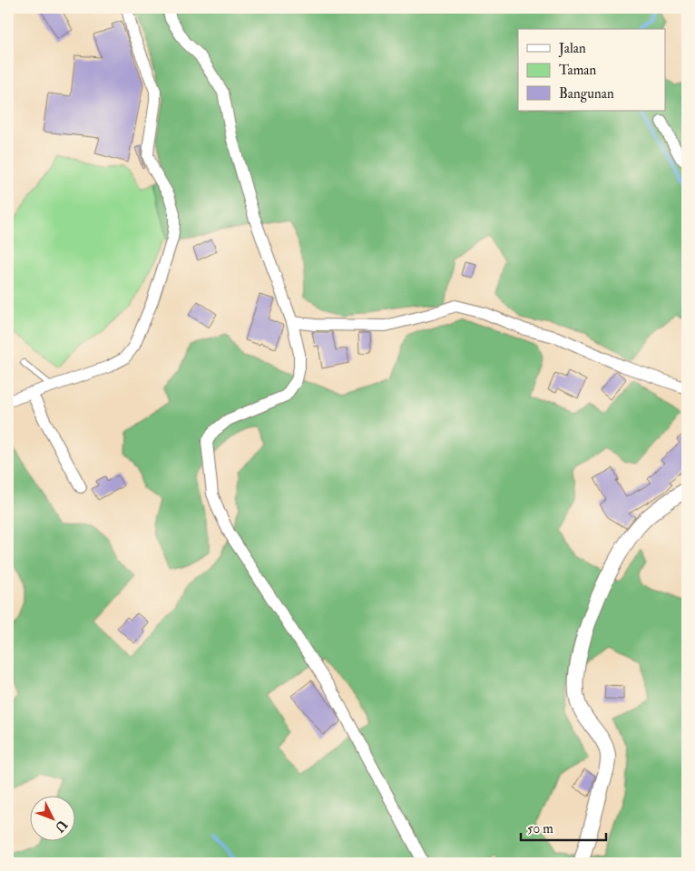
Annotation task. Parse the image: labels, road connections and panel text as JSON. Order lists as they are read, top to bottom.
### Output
{
  "legend": ["Jalan", "Taman", "Bangunan"],
  "scale_bar": "50 m",
  "north": "bottom right"
}
